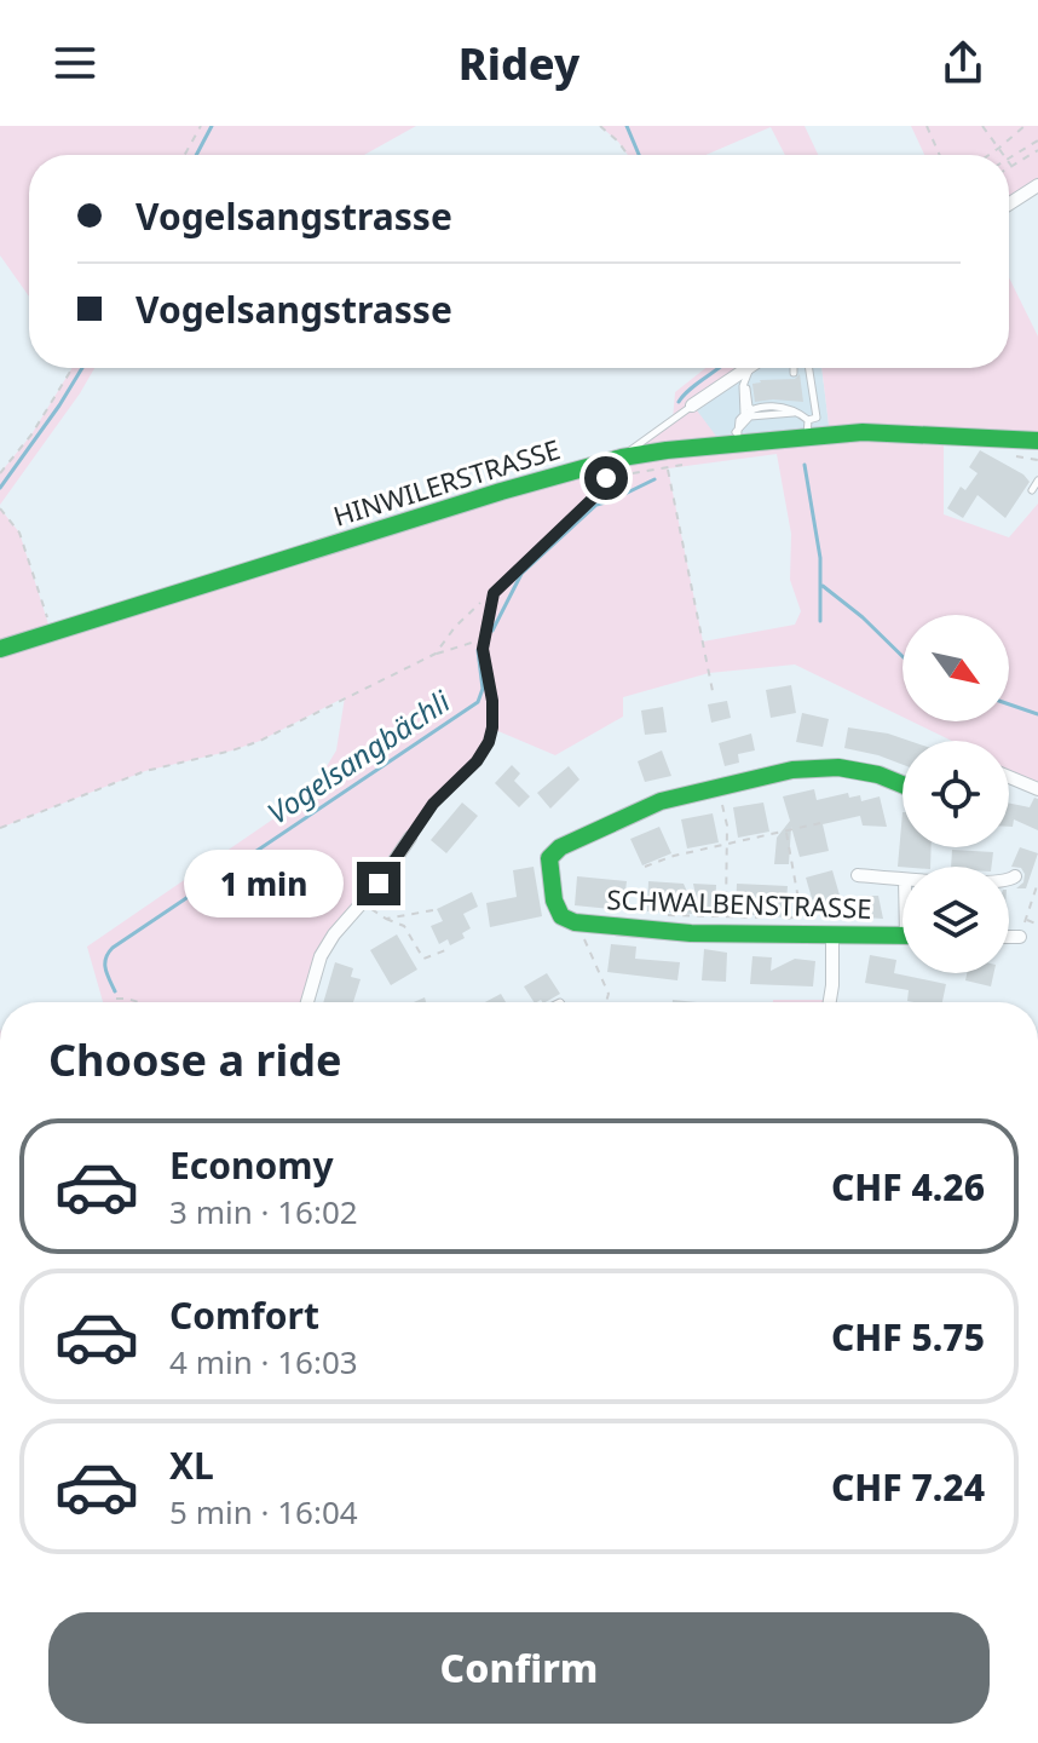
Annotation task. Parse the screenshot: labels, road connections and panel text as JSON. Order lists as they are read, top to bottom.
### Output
{
  "streets": {
    "main road": ["HINWILERSTRASSE", "SCHWALBENSTRASSE"]
  },
  "water": ["Vogelsangbächli"],
  "north": "bottom right",
  "page": {
    "header": "Ridey",
    "banner": ["Vogelsangstrasse", "Vogelsangstrasse"],
    "bubble": "1 min",
    "heading": "Choose a ride",
    "list": [
      {
        "name": "Economy",
        "note": "3 min · 16:02",
        "value": "CHF 4.26"
      },
      {
        "name": "Comfort",
        "note": "4 min · 16:03",
        "value": "CHF 5.75"
      },
      {
        "name": "XL",
        "note": "5 min · 16:04",
        "value": "CHF 7.24"
      }
    ],
    "buttons": "Confirm"
  }
}
